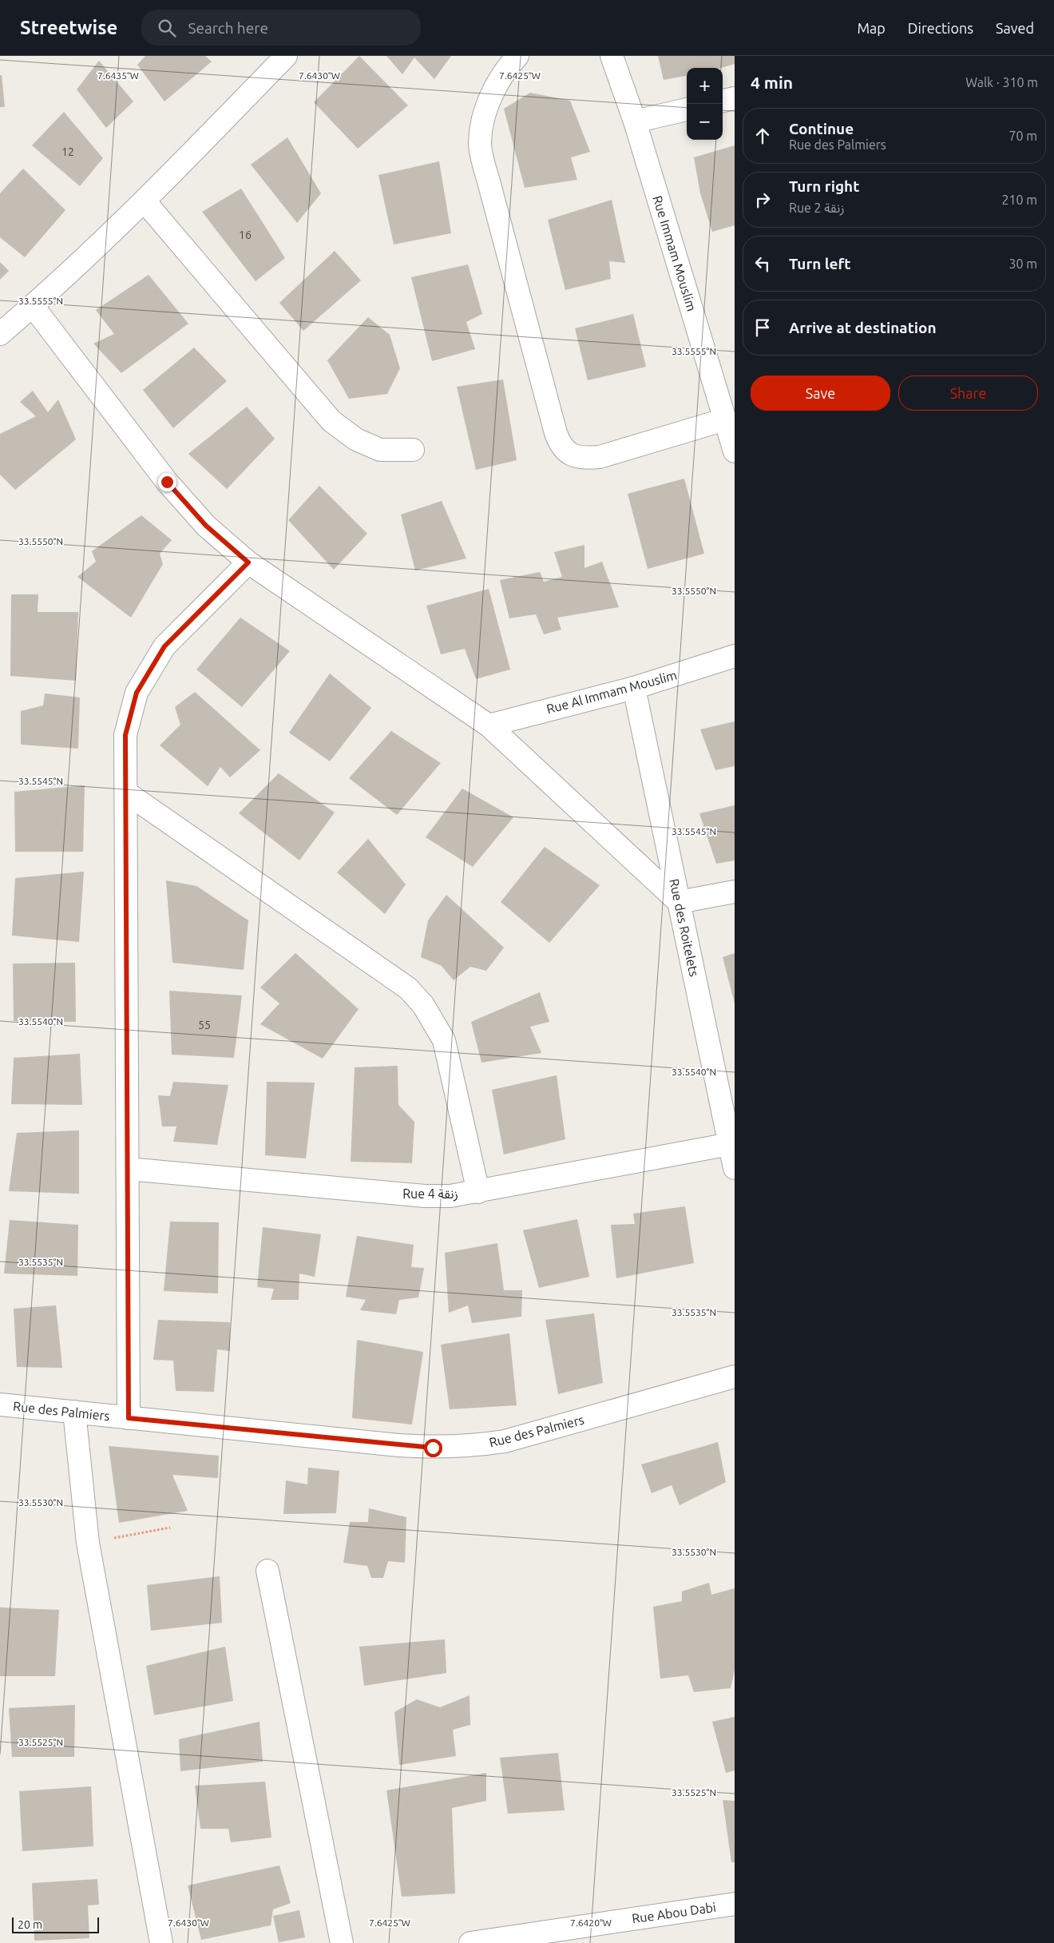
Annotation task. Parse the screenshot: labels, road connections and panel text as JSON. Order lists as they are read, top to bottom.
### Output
{
  "streets": {
    "street": [
      "Rue Immam Mouslim",
      "Rue Al Immam Mouslim",
      "Rue des Roitelets",
      "Rue 4 زنقة",
      "Rue des Palmiers",
      "Rue Abou Dabi"
    ]
  },
  "crossings": [
    ["Rue Al Immam Mouslim", "Rue des Roitelets"],
    ["Rue des Roitelets", "Rue 4 زنقة"]
  ],
  "house_numbers": ["12", "16", "55"],
  "scale_bar": "20 m",
  "page": {
    "header": "Streetwise",
    "search": "Search here",
    "nav": ["Map", "Directions", "Saved"],
    "heading": ["4 min", "Walk · 310 m"],
    "map_buttons": ["+", "−"],
    "list": [
      ["Continue", "Rue des Palmiers", "70 m"],
      ["Turn right", "Rue 2 زنقة", "210 m"],
      ["Turn left", "30 m"],
      "Arrive at destination"
    ],
    "buttons": ["Save", "Share"],
    "scale": "20 m"
  },
  "coordinates": [
    "7.6435°W",
    "7.6430°W",
    "7.6425°W",
    "33.5555°N",
    "33.5550°N",
    "33.5545°N",
    "33.5540°N",
    "33.5535°N",
    "33.5530°N",
    "33.5525°N",
    "7.6420°W"
  ]
}
